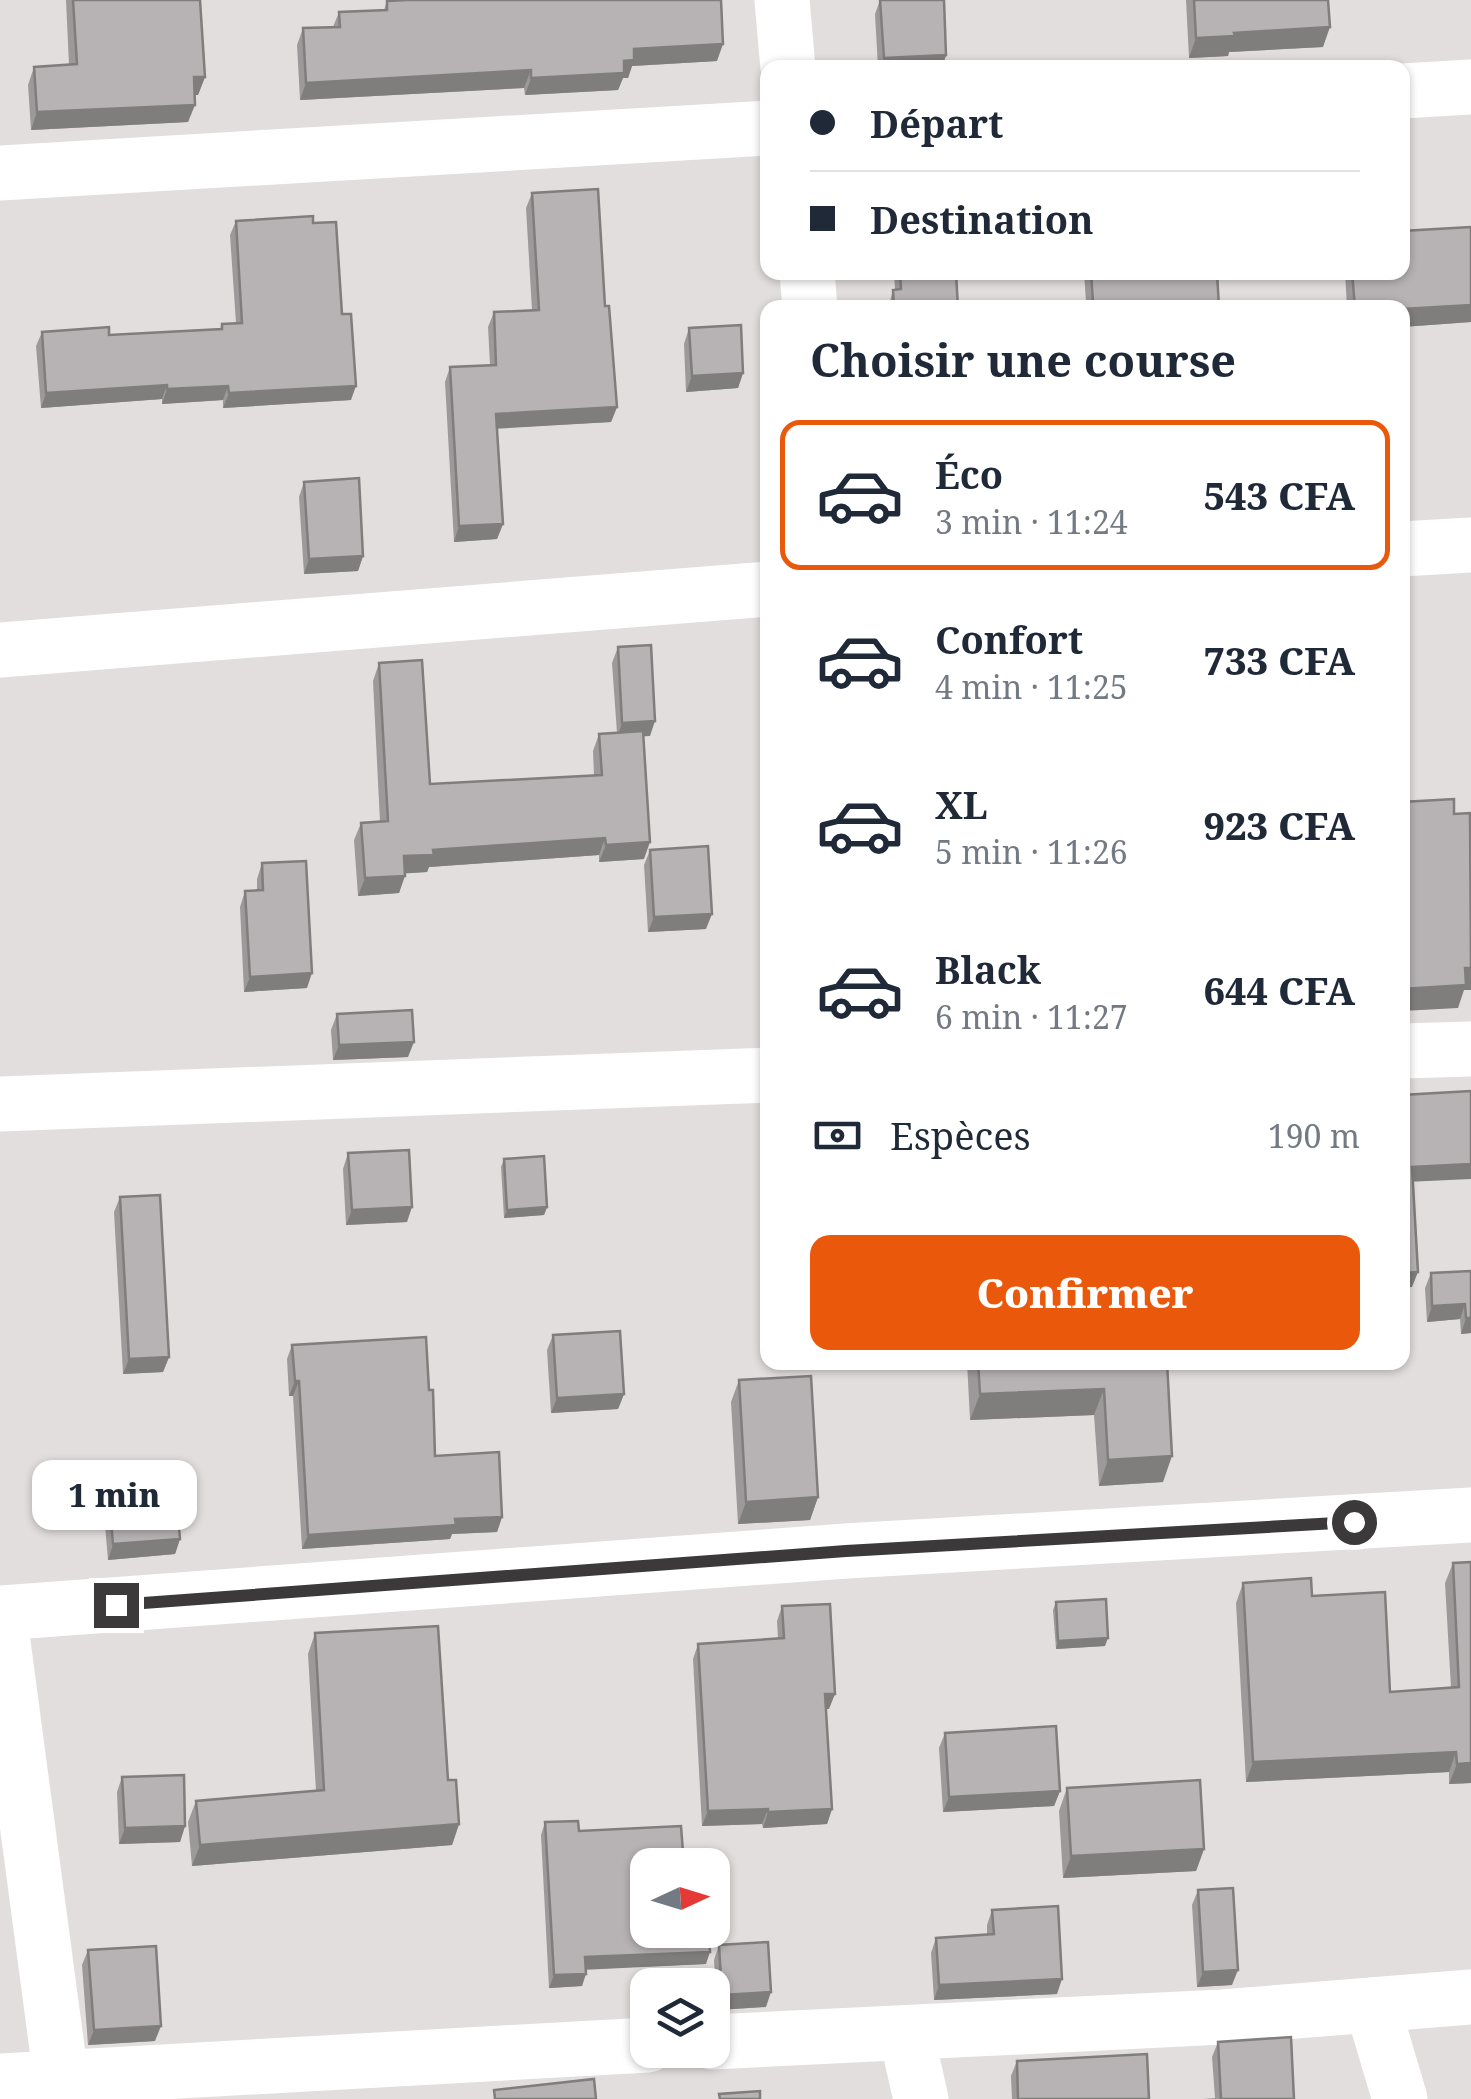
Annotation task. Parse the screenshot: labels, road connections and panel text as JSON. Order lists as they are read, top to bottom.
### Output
{
  "north": "right",
  "page": {
    "banner": ["Départ", "Destination"],
    "heading": "Choisir une course",
    "list": [
      {
        "name": "Éco",
        "note": "3 min · 11:24",
        "value": "543 CFA"
      },
      {
        "name": "Confort",
        "note": "4 min · 11:25",
        "value": "733 CFA"
      },
      {
        "name": "XL",
        "note": "5 min · 11:26",
        "value": "923 CFA"
      },
      {
        "name": "Black",
        "note": "6 min · 11:27",
        "value": "644 CFA"
      }
    ],
    "pay": ["Espèces", "190 m"],
    "buttons": "Confirmer",
    "bubble": "1 min"
  }
}
